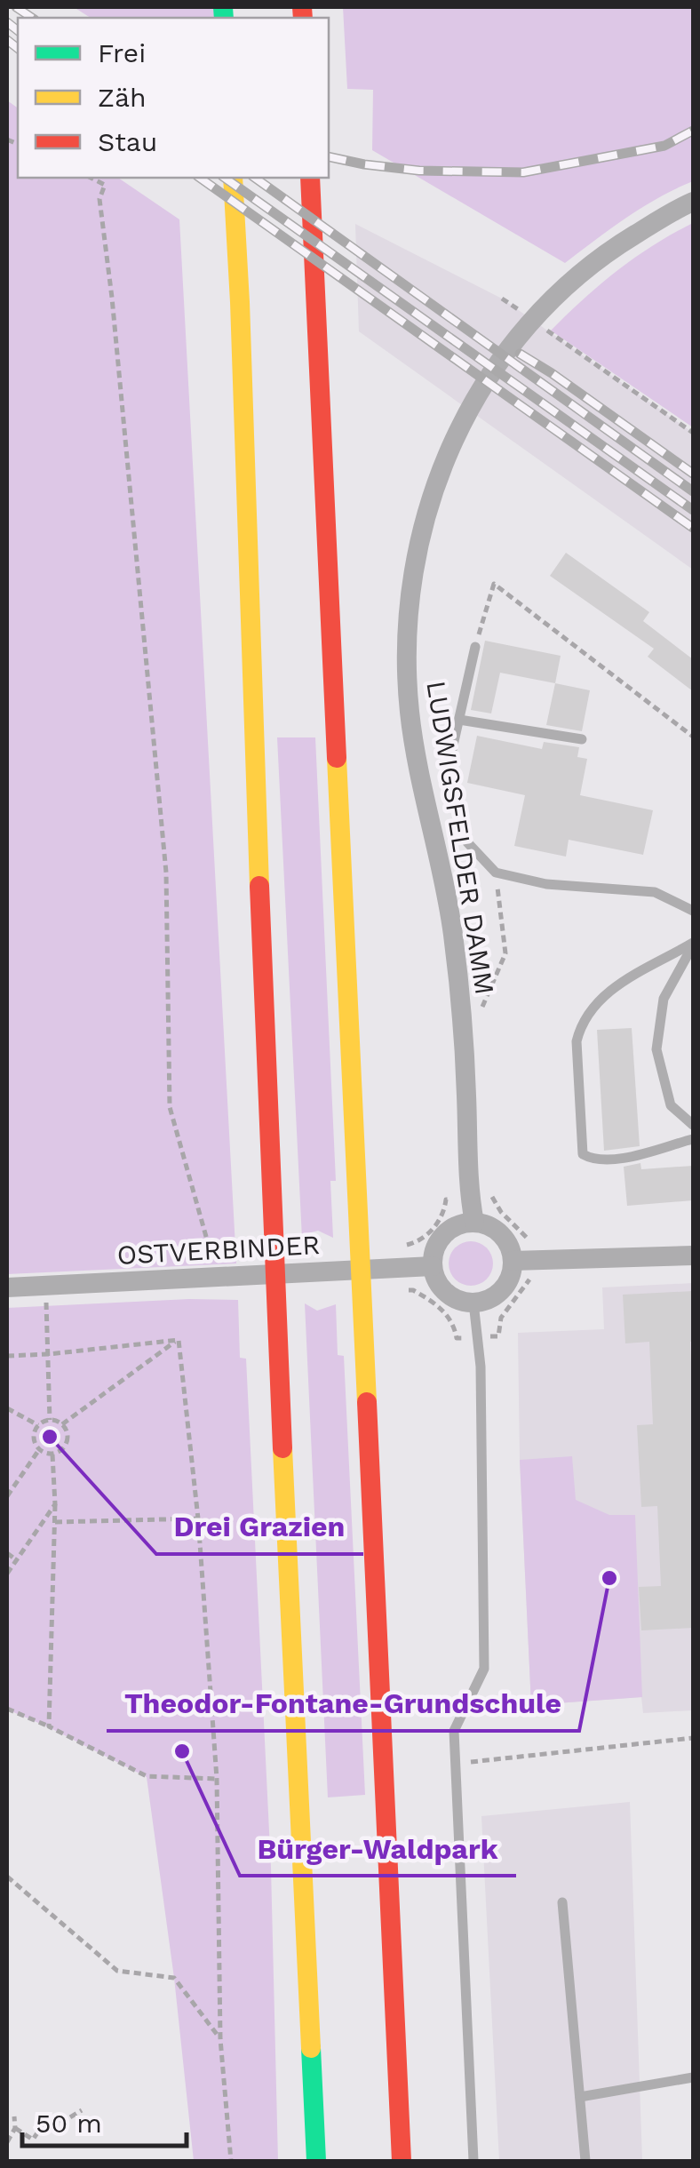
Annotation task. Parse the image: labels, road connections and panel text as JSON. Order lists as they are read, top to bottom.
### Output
{
  "streets": {
    "street": ["LUDWIGSFELDER DAMM", "OSTVERBINDER"]
  },
  "crossings": [
    ["LUDWIGSFELDER DAMM", "OSTVERBINDER"]
  ],
  "places": ["Drei Grazien", "Theodor-Fontane-Grundschule", "Bürger-Waldpark"],
  "legend": ["Frei", "Zäh", "Stau"],
  "scale_bar": "50 m"
}
